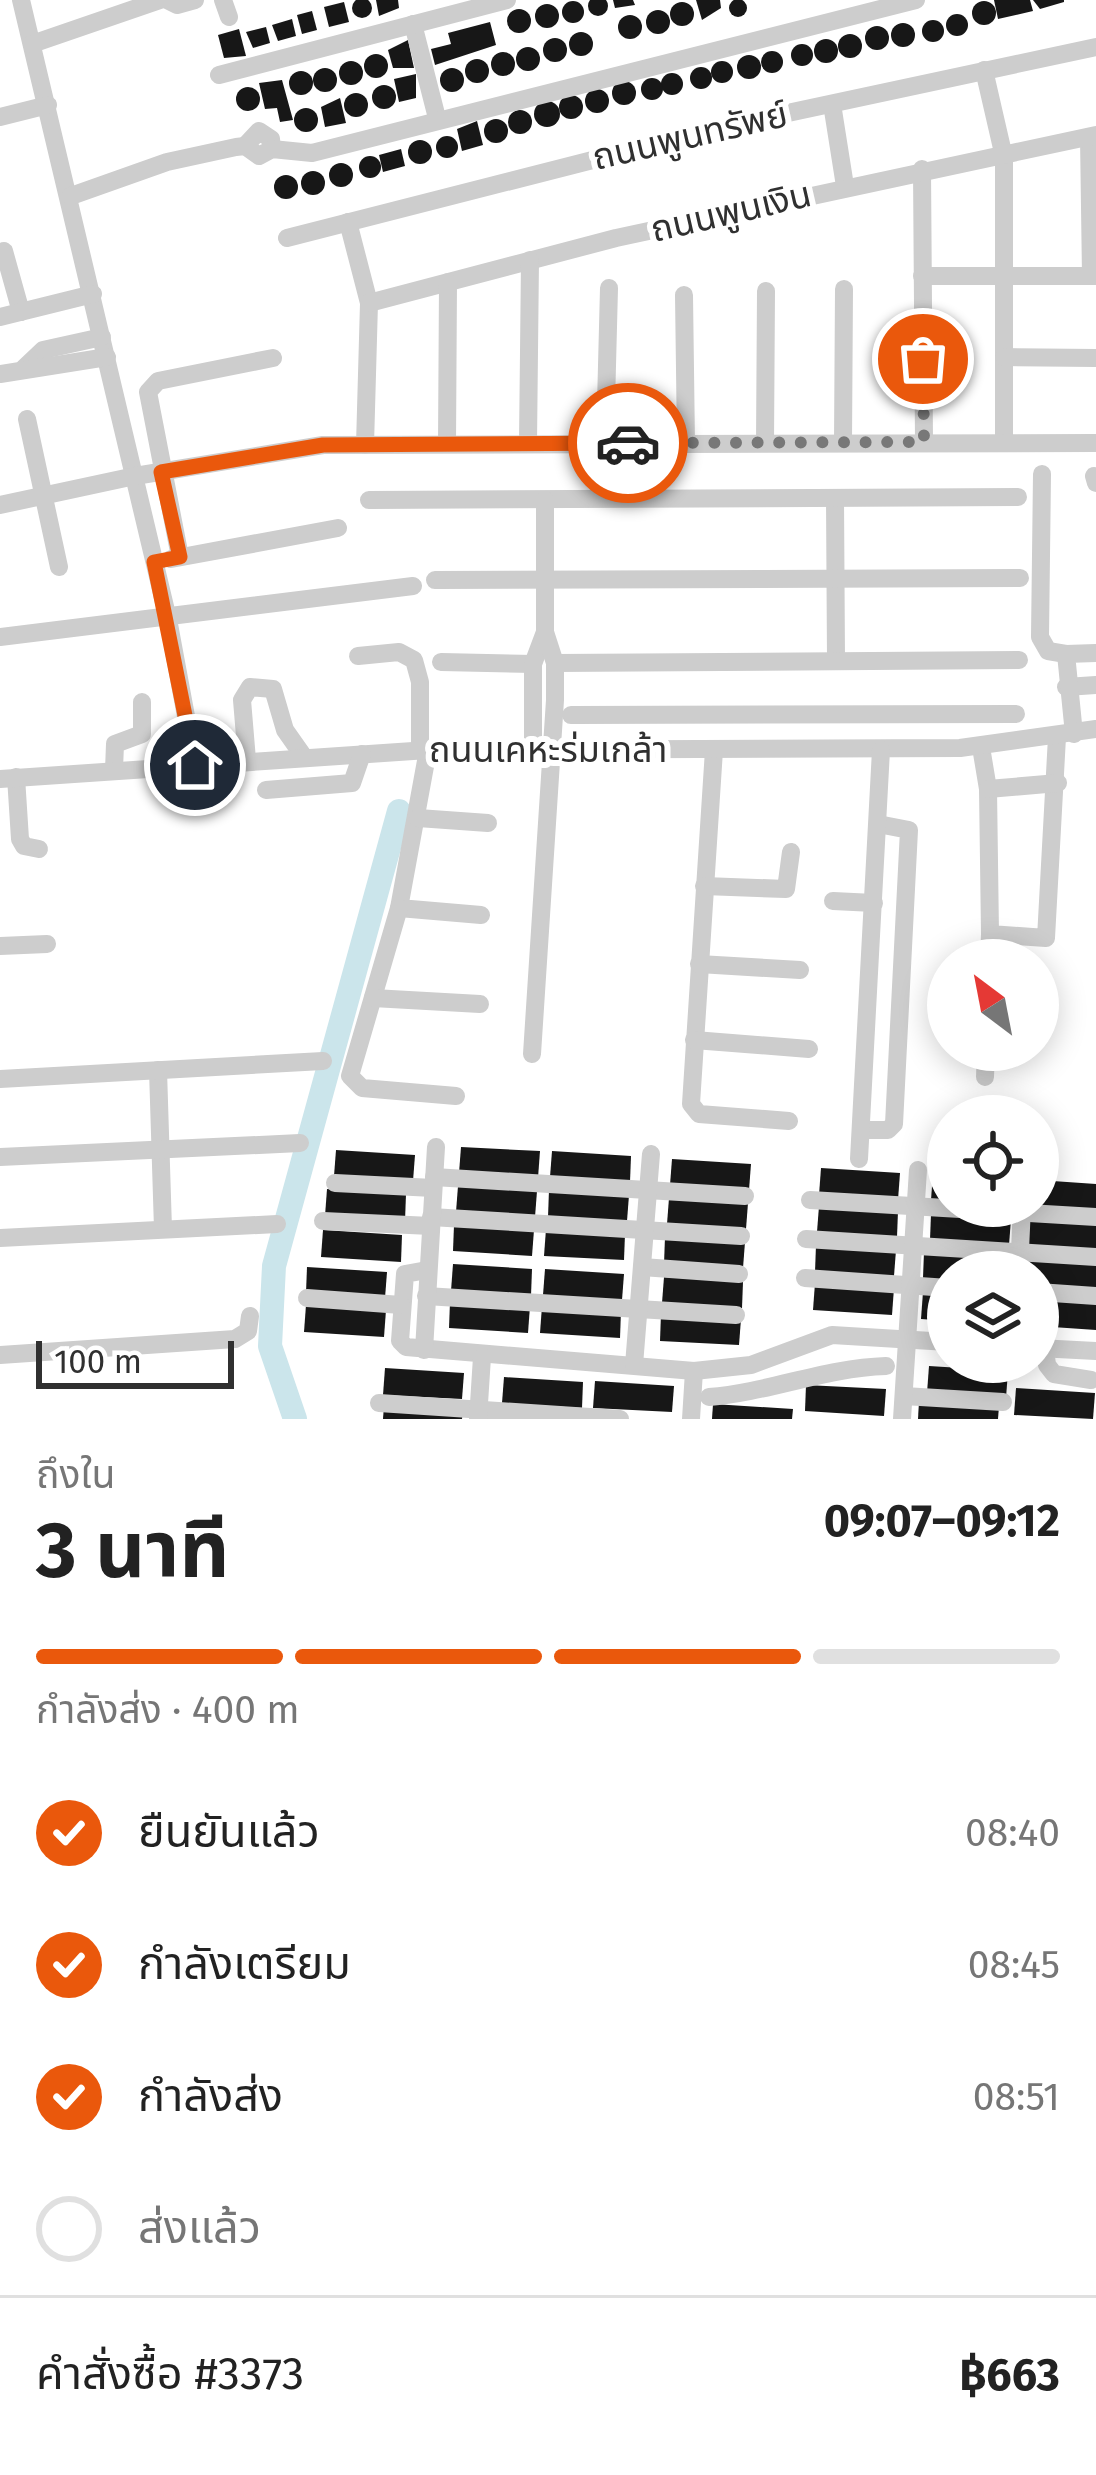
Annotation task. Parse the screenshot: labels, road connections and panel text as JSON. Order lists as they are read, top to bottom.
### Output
{
  "streets": {
    "street": ["ถนนพูนทรัพย์", "ถนนพูนเงิน", "ถนนเคหะร่มเกล้า"]
  },
  "scale_bar": "100 m",
  "north": "top left",
  "page": {
    "scale": "100 m",
    "heading": ["3 นาที", "ถึงใน", "09:07–09:12"],
    "panel": ["คำสั่งซื้อ #3373", "฿663"],
    "bar": "กำลังส่ง · 400 m",
    "list": [
      ["ยืนยันแล้ว", "08:40"],
      ["กำลังเตรียม", "08:45"],
      ["กำลังส่ง", "08:51"],
      "ส่งแล้ว"
    ]
  }
}
